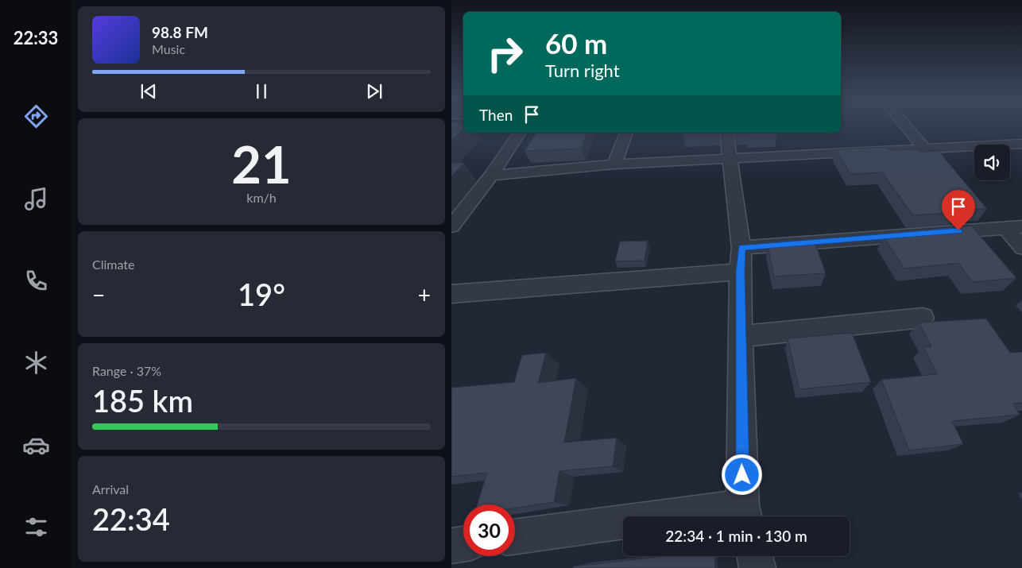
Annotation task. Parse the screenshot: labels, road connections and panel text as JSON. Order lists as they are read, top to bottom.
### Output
{
  "page": {
    "tabs": "22:33",
    "turn": ["60 m", "Turn right"],
    "song": ["98.8 FM", "Music"],
    "then": "Then",
    "tile": [
      ["21", "km/h"],
      "Climate",
      ["Range · 37%", "185 km"],
      ["Arrival", "22:34"]
    ],
    "heat": ["−", "19°", "+"],
    "limit": "30",
    "trip": "22:34 · 1 min · 130 m"
  }
}
